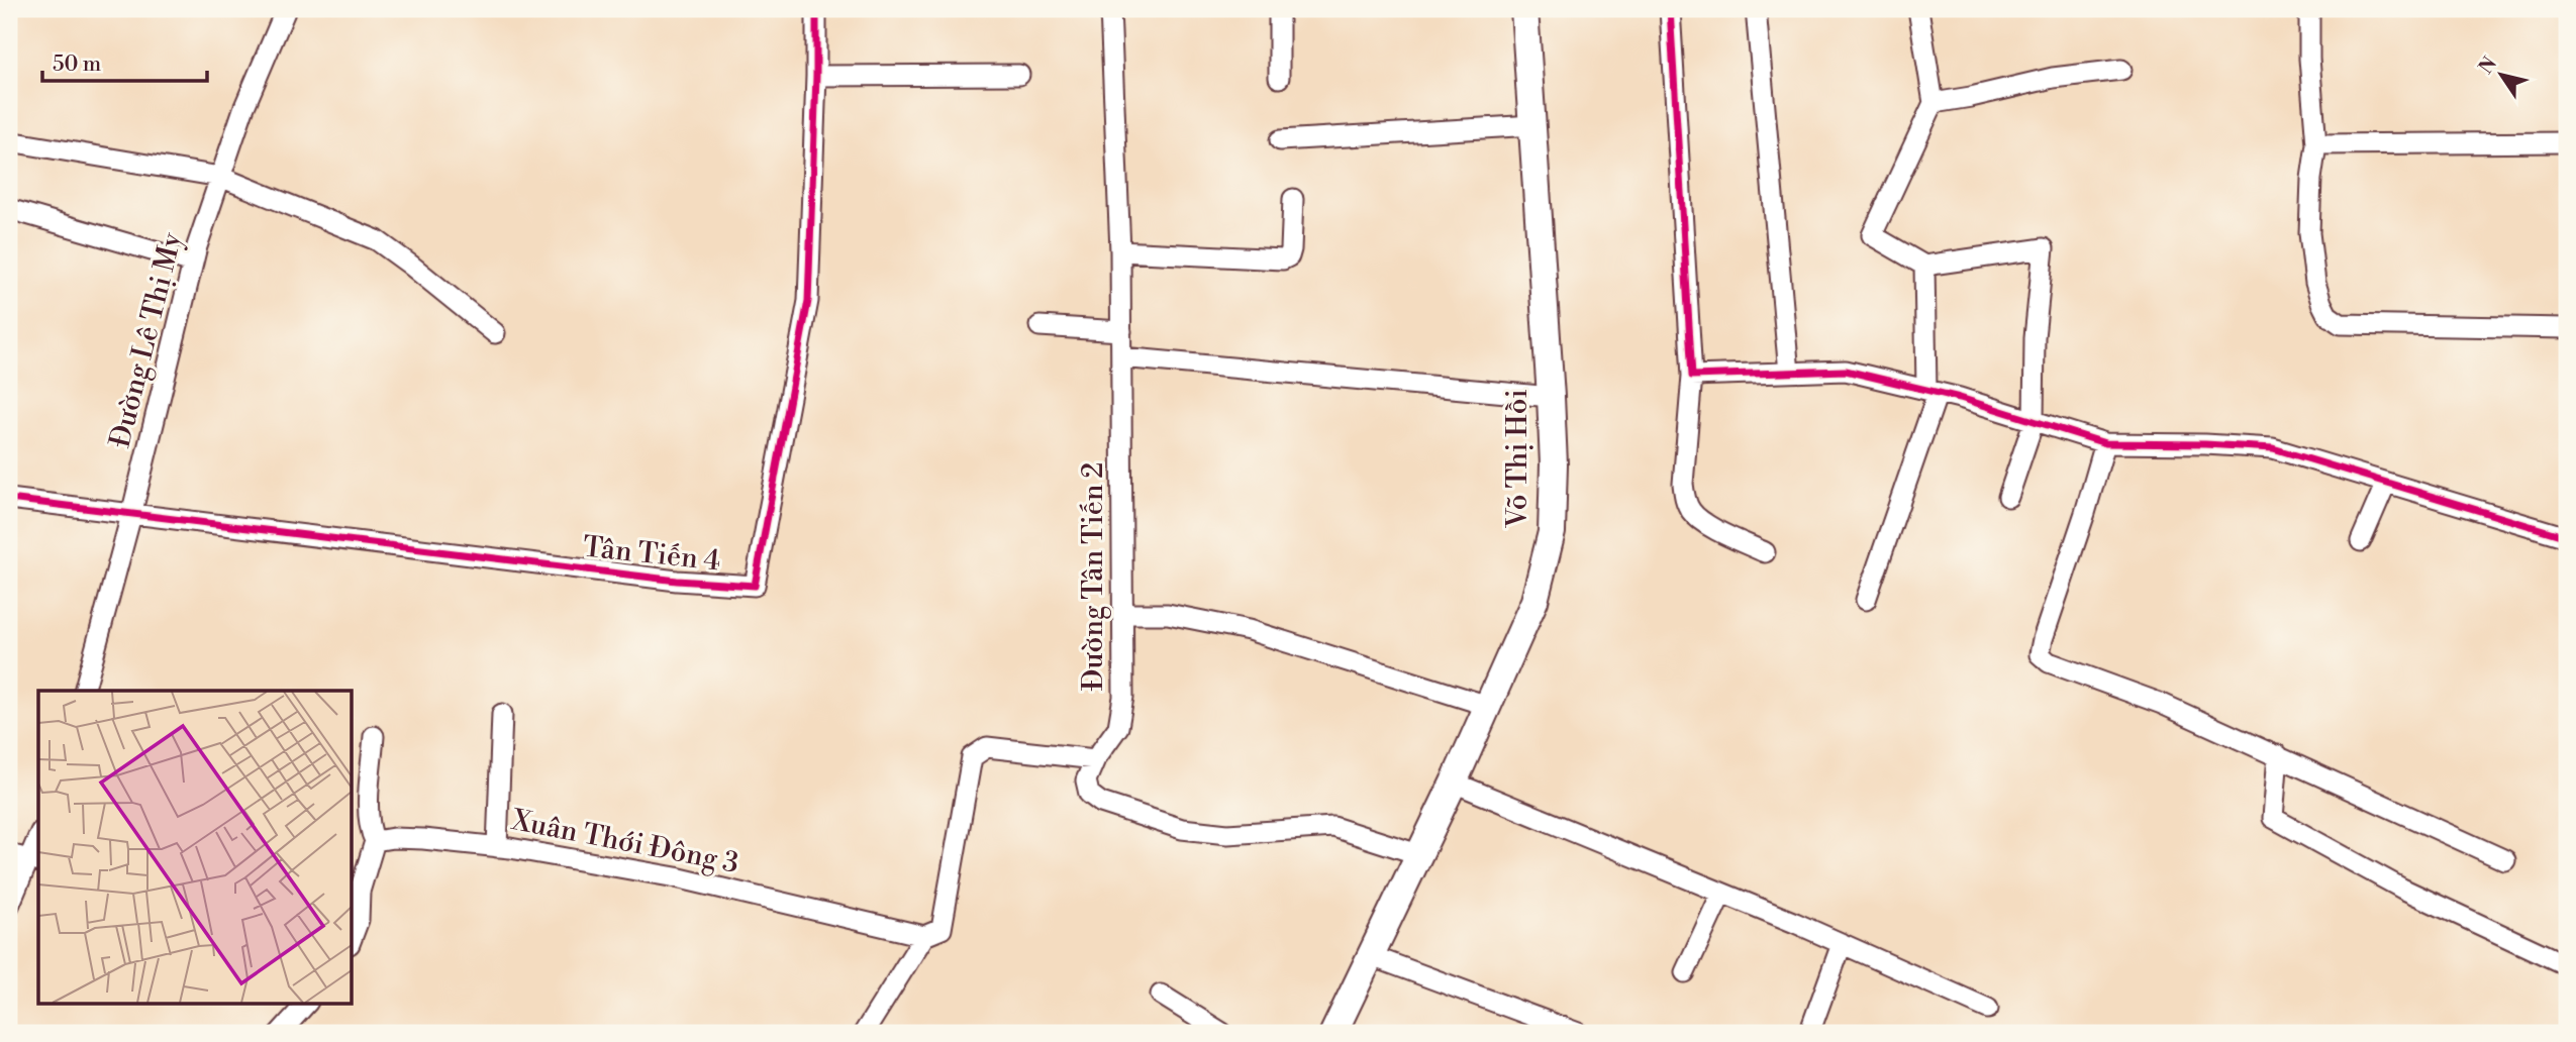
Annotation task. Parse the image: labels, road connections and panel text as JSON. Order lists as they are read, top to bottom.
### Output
{
  "streets": {
    "street": [
      "Đường Lê Thị My",
      "Võ Thị Hồi",
      "Tân Tiến 4",
      "Đường Tân Tiến 2",
      "Xuân Thới Đông 3"
    ]
  },
  "crossings": [
    ["Đường Lê Thị My", "Tân Tiến 4"],
    ["Võ Thị Hồi", "Đường Tân Tiến 2"]
  ],
  "scale_bar": "50 m",
  "north": "top left"
}
